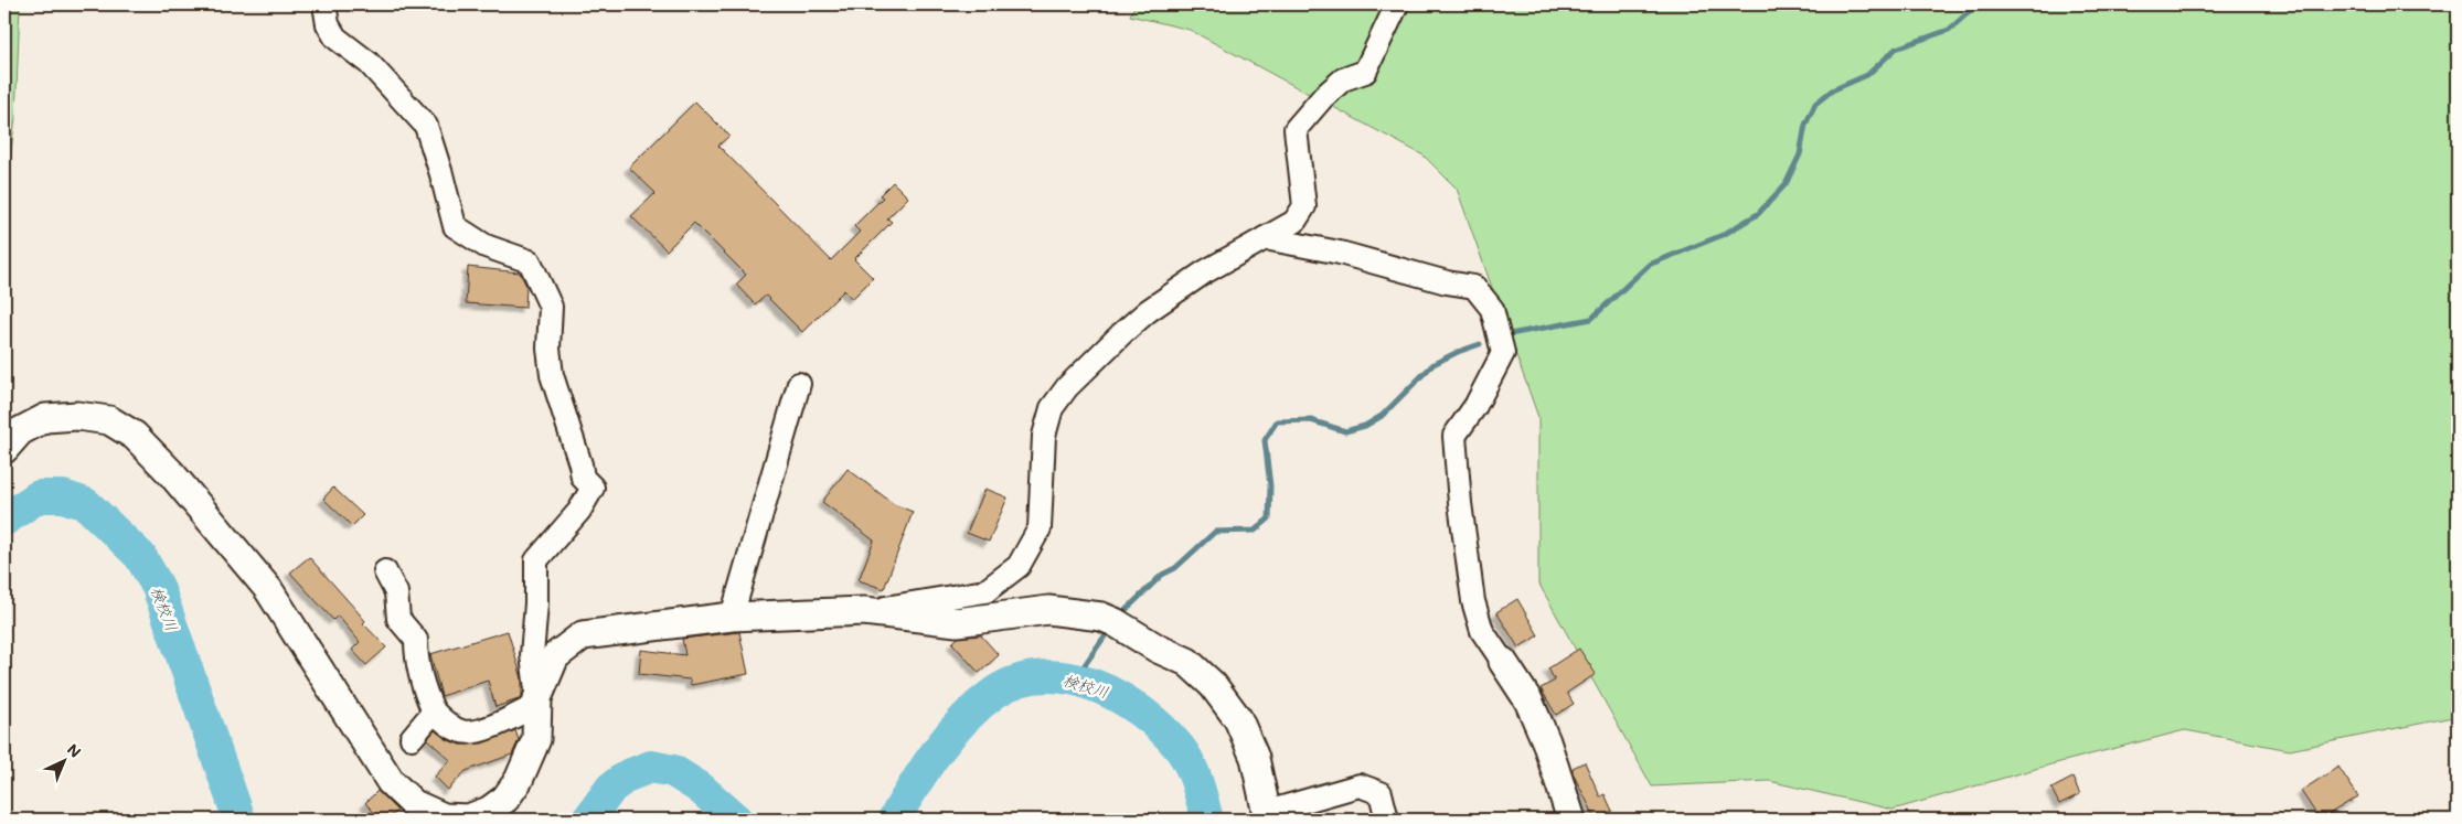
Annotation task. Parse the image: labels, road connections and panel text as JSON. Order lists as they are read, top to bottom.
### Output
{
  "water": ["検校川"],
  "north": "top right"
}
